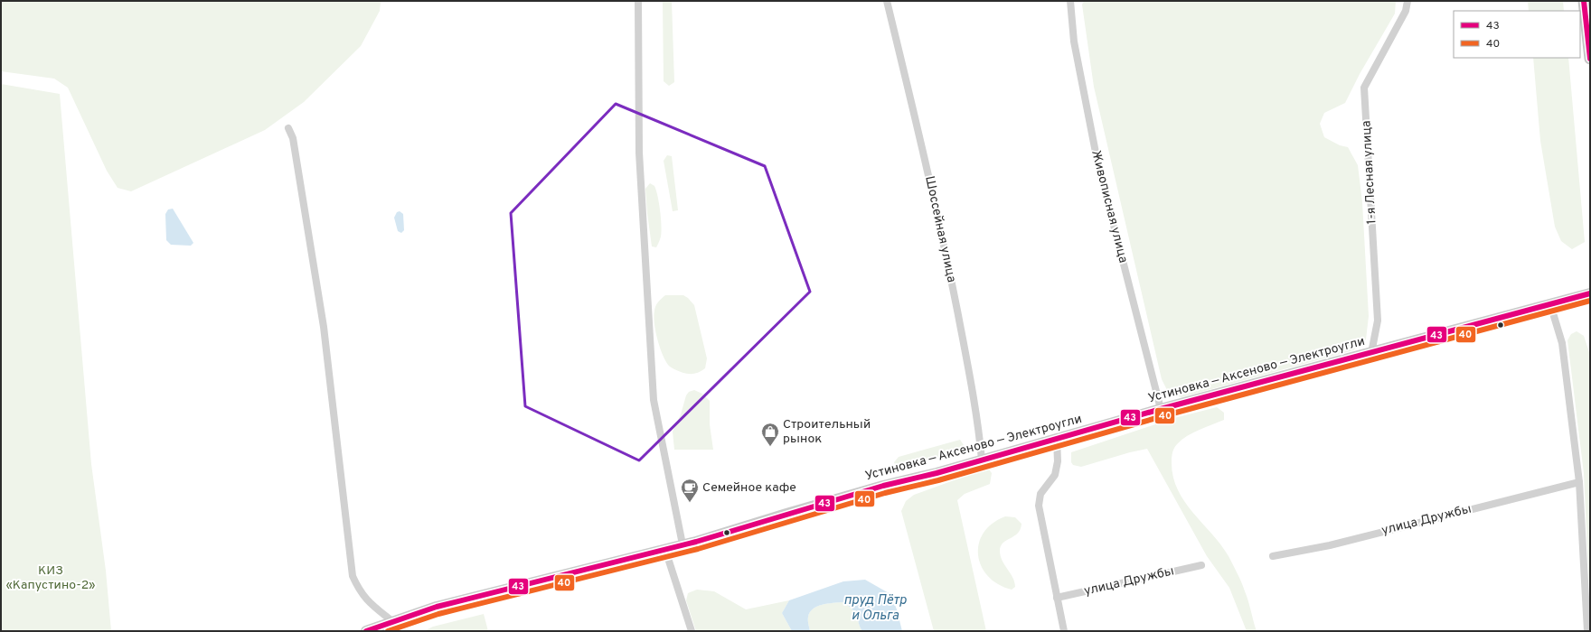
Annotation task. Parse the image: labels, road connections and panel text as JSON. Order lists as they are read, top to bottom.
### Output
{
  "streets": {
    "main road": ["Устиновка — Аксеново — Электроугли"],
    "street": [
      "1-я Лесная улица",
      "Живописная улица",
      "Шоссейная улица",
      "улица Дружбы"
    ]
  },
  "crossings": [
    ["1-я Лесная улица", "Устиновка — Аксеново — Электроугли"],
    ["Живописная улица", "Устиновка — Аксеново — Электроугли"],
    ["Шоссейная улица", "Устиновка — Аксеново — Электроугли"]
  ],
  "water": ["пруд Пётр и Ольга"],
  "parks": ["КИЗ «Капустино-2»"],
  "places": {
    "shop": ["Строительный рынок"],
    "cafe": ["Семейное кафе"]
  },
  "lines": ["transit line 43", "transit line 40"],
  "legend": ["43", "40"]
}
